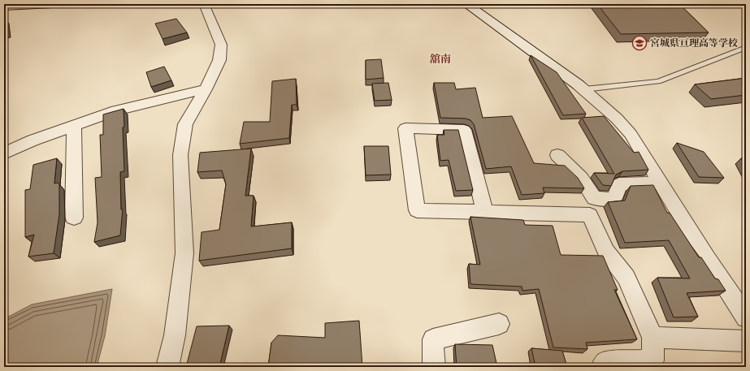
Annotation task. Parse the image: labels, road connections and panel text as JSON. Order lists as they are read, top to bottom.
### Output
{
  "districts": ["舘南"],
  "places": {
    "school or university": ["宮城県亘理高等学校"]
  }
}
